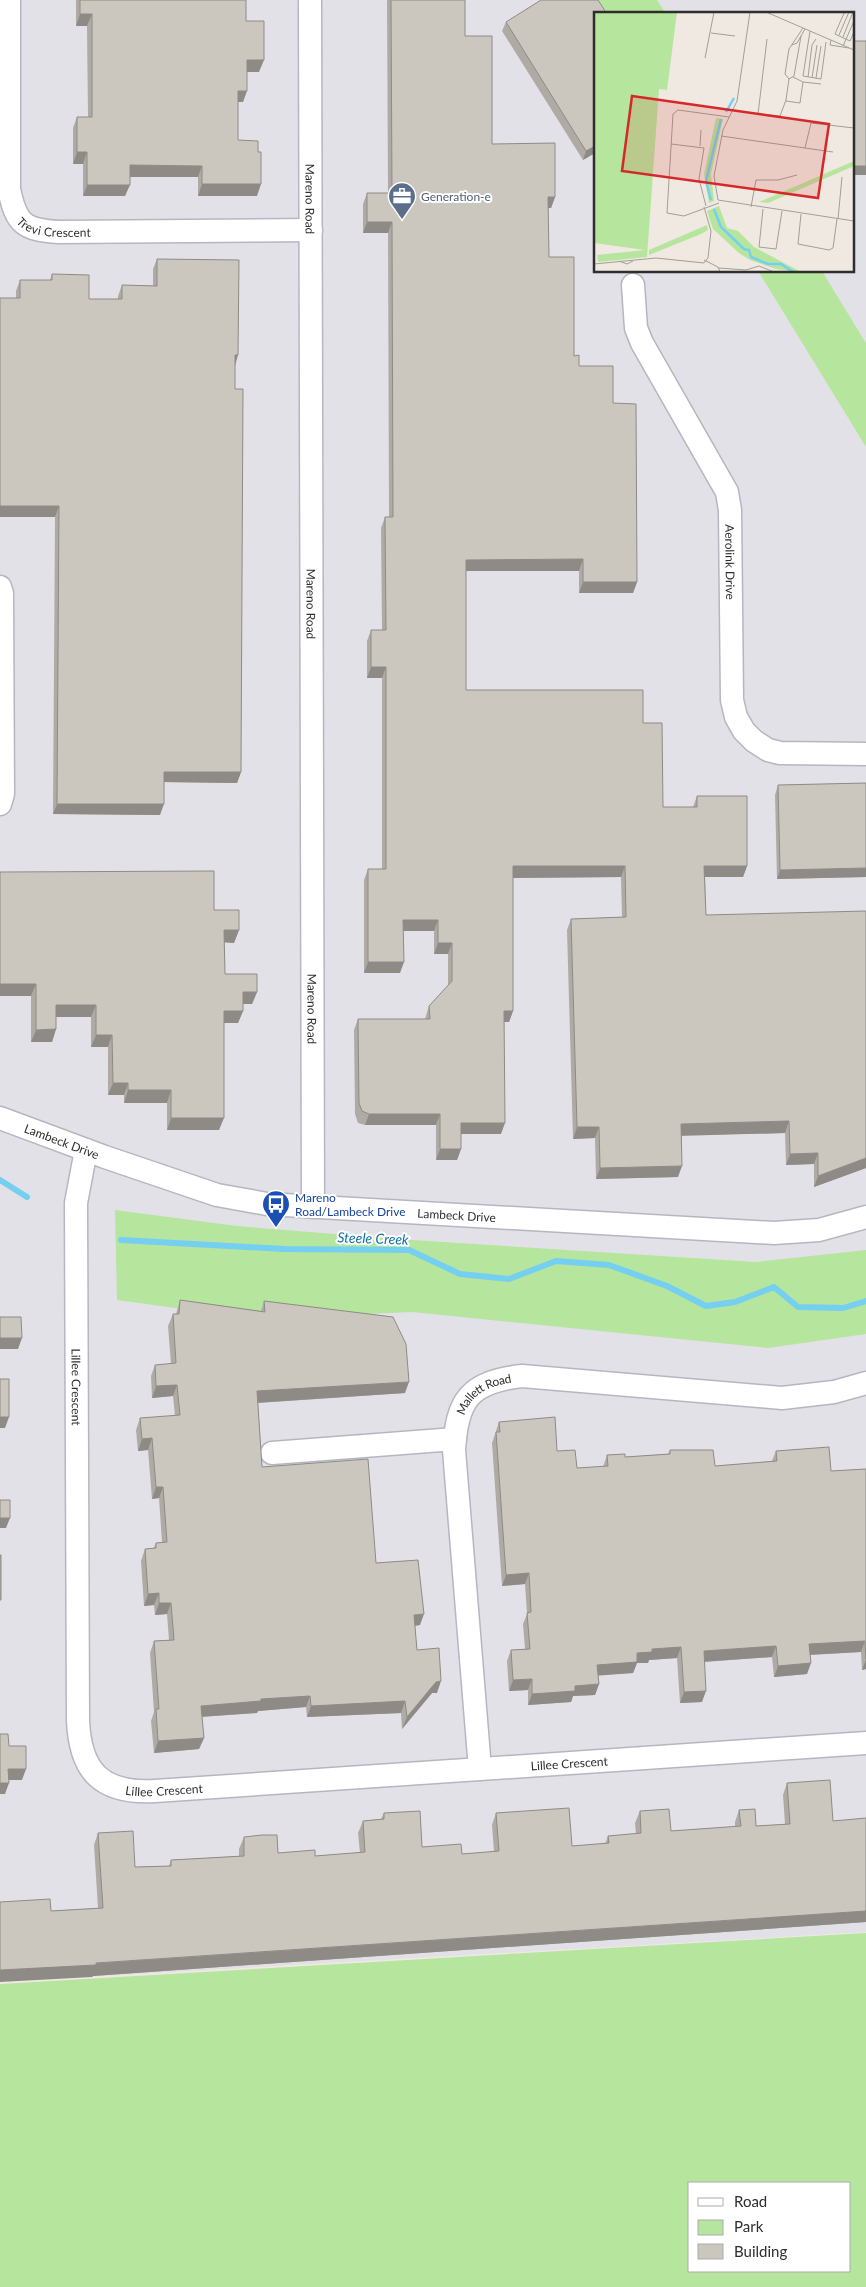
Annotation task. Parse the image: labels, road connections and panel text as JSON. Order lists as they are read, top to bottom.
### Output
{
  "streets": {
    "street": [
      "Mareno Road",
      "Trevi Crescent",
      "Aerolink Drive",
      "Lambeck Drive",
      "Lillee Crescent",
      "Mallett Road"
    ]
  },
  "crossings": [
    ["Mareno Road", "Trevi Crescent"],
    ["Mareno Road", "Lambeck Drive"],
    ["Lambeck Drive", "Lillee Crescent"],
    ["Lillee Crescent", "Mallett Road"]
  ],
  "water": ["Steele Creek"],
  "places": {
    "office": ["Generation-e"],
    "bus stop": ["Mareno Road/Lambeck Drive"]
  },
  "legend": ["Road", "Park", "Building"]
}
